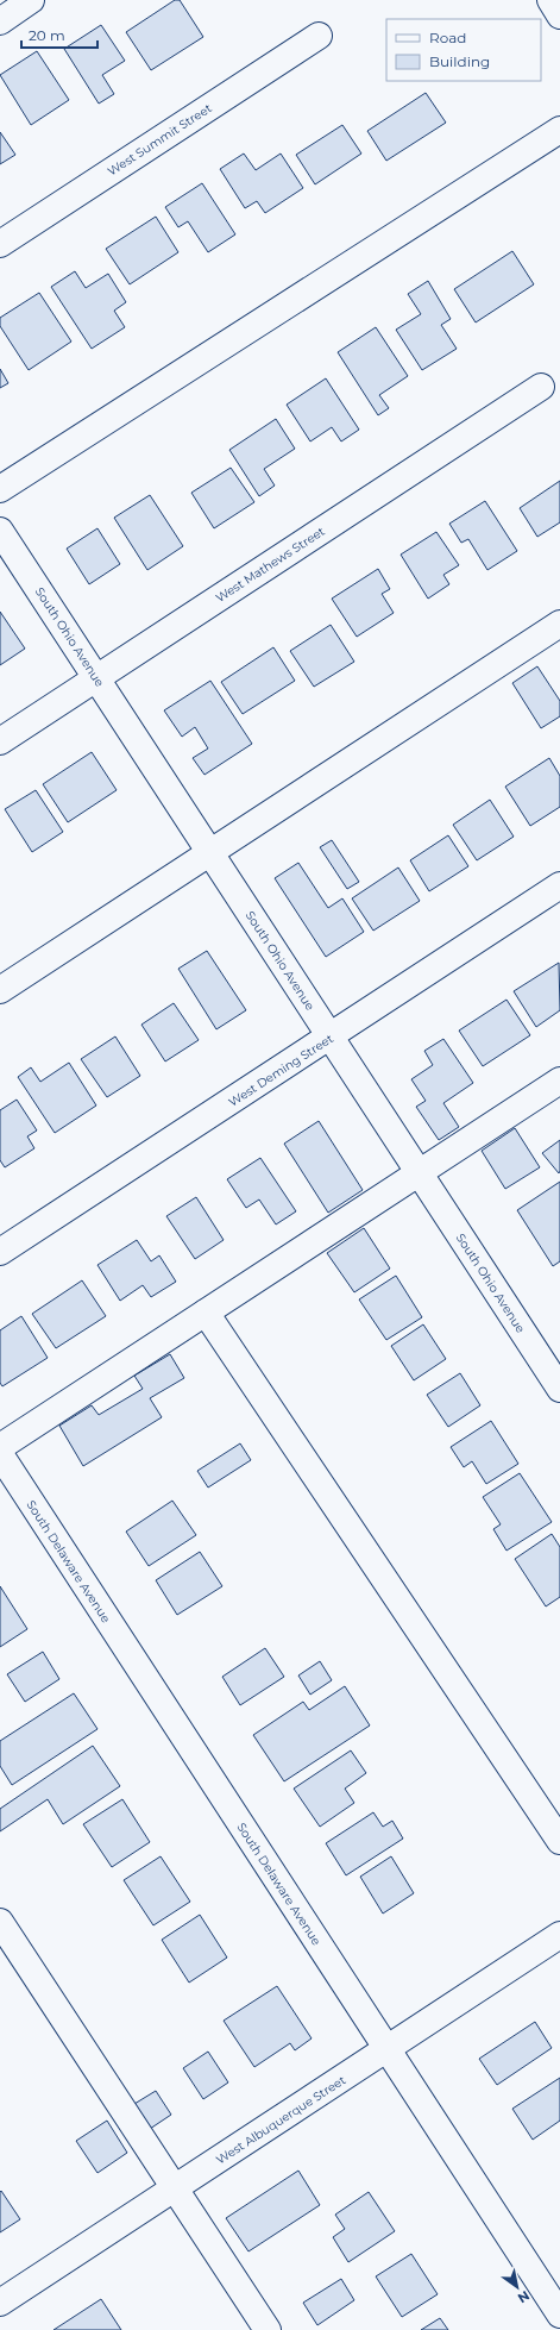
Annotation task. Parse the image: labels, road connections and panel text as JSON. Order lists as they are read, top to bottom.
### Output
{
  "streets": {
    "street": [
      "West Summit Street",
      "West Mathews Street",
      "South Ohio Avenue",
      "West Deming Street",
      "South Delaware Avenue",
      "West Albuquerque Street"
    ]
  },
  "crossings": [
    ["West Mathews Street", "South Ohio Avenue"],
    ["South Ohio Avenue", "West Deming Street"],
    ["South Delaware Avenue", "West Albuquerque Street"]
  ],
  "legend": ["Road", "Building"],
  "scale_bar": "20 m",
  "north": "bottom right"
}
